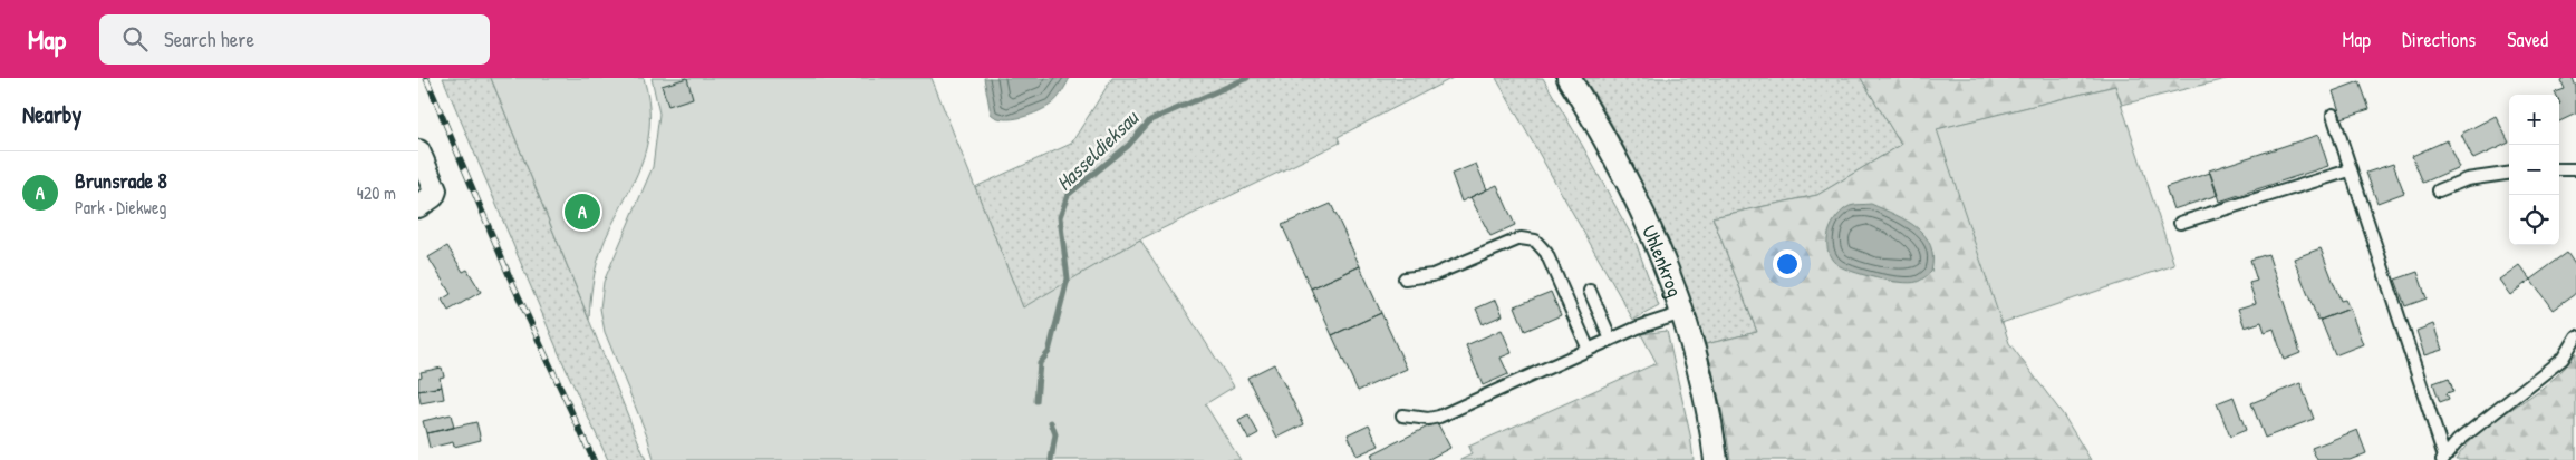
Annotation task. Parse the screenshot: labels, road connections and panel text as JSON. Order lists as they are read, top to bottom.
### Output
{
  "streets": {
    "street": ["Uhlenkrog"]
  },
  "water": ["Hasseldieksau"],
  "page": {
    "header": "Map",
    "search": "Search here",
    "nav": ["Map", "Directions", "Saved"],
    "heading": "Nearby",
    "map_buttons": ["+", "−"],
    "list": [
      {
        "mark": "A",
        "name": "Brunsrade 8",
        "note": "Park · Diekweg",
        "value": "420 m"
      }
    ],
    "pins": "A"
  }
}
